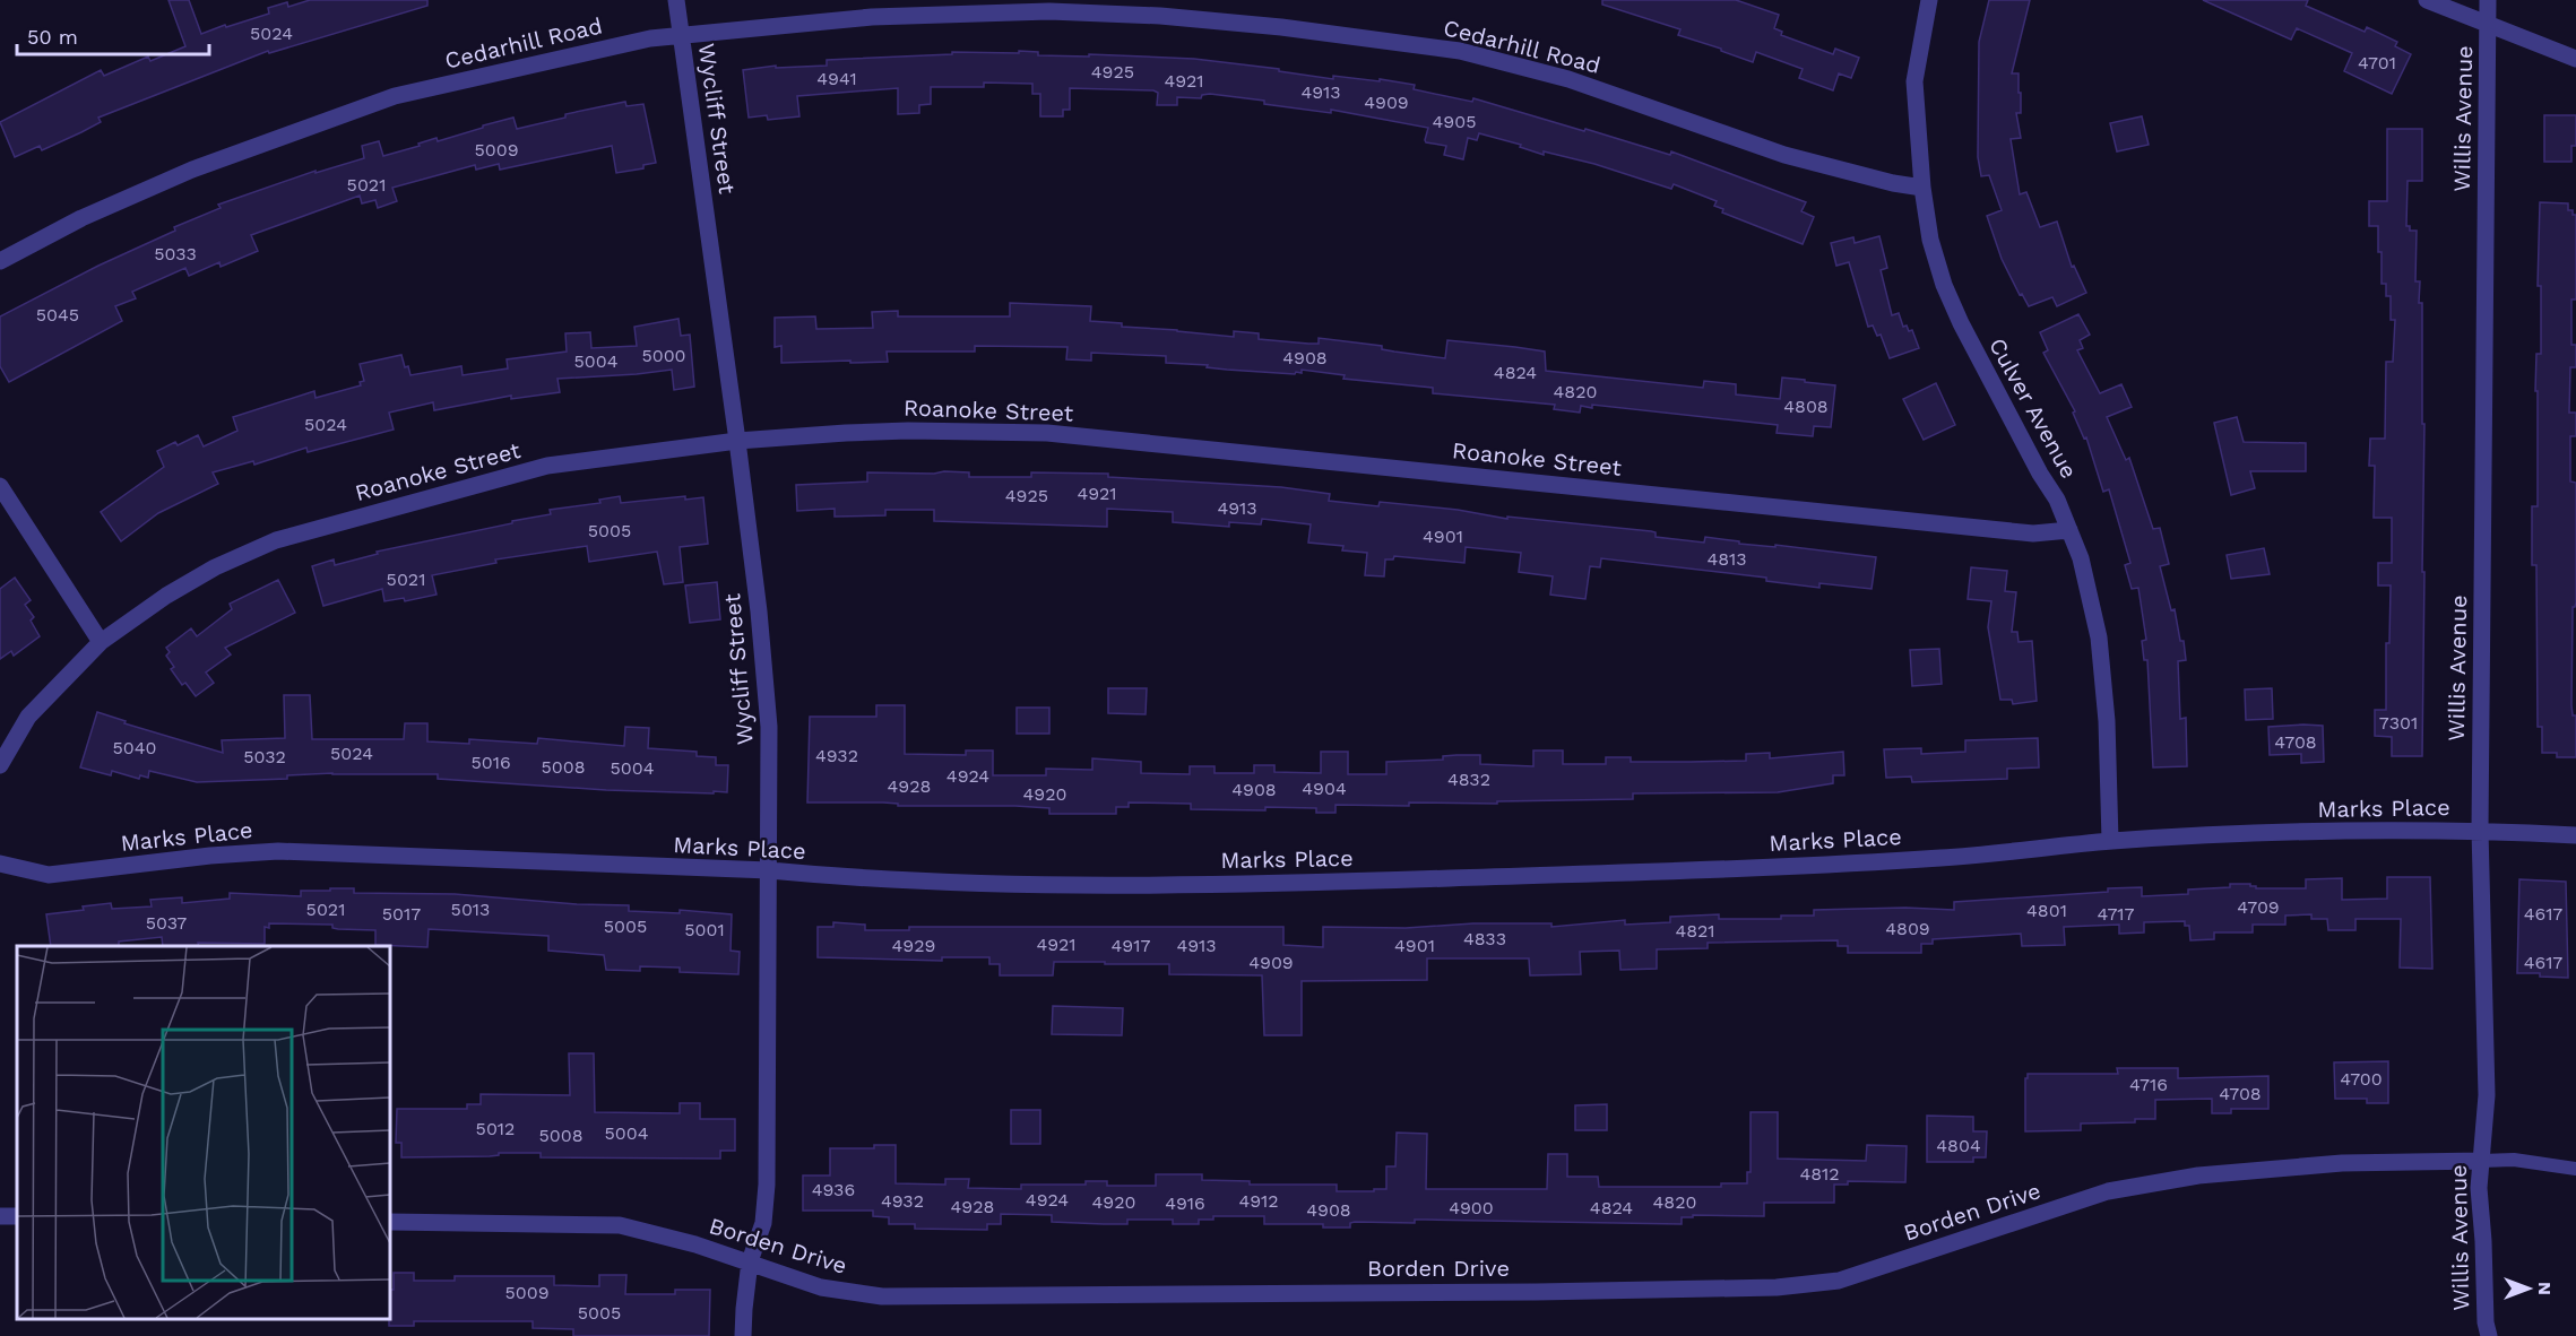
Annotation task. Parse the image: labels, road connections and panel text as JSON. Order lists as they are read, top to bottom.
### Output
{
  "streets": {
    "street": [
      "Cedarhill Road",
      "Wycliff Street",
      "Willis Avenue",
      "Culver Avenue",
      "Roanoke Street",
      "Marks Place",
      "Borden Drive"
    ]
  },
  "crossings": [
    ["Cedarhill Road", "Wycliff Street"],
    ["Cedarhill Road", "Culver Avenue"],
    ["Wycliff Street", "Roanoke Street"],
    ["Wycliff Street", "Marks Place"],
    ["Wycliff Street", "Borden Drive"],
    ["Willis Avenue", "Marks Place"],
    ["Willis Avenue", "Borden Drive"],
    ["Culver Avenue", "Roanoke Street"],
    ["Culver Avenue", "Marks Place"]
  ],
  "house_numbers": [
    "5024",
    "4701",
    "4925",
    "4941",
    "4921",
    "4913",
    "4909",
    "4905",
    "5009",
    "5021",
    "5033",
    "5045",
    "5000",
    "4908",
    "5004",
    "4824",
    "4820",
    "4808",
    "5024",
    "4921",
    "4925",
    "4913",
    "5005",
    "4901",
    "4813",
    "5021",
    "7301",
    "4708",
    "5040",
    "5024",
    "4932",
    "5032",
    "5016",
    "5008",
    "5004",
    "4924",
    "4832",
    "4928",
    "4904",
    "4908",
    "4920",
    "4709",
    "5021",
    "5013",
    "4801",
    "5017",
    "4717",
    "4617",
    "5037",
    "5005",
    "4809",
    "5001",
    "4821",
    "4833",
    "4921",
    "4929",
    "4917",
    "4913",
    "4901",
    "4909",
    "4617",
    "4700",
    "4716",
    "4708",
    "5012",
    "5004",
    "5008",
    "4804",
    "4812",
    "4936",
    "4924",
    "4932",
    "4912",
    "4920",
    "4820",
    "4916",
    "4928",
    "4900",
    "4824",
    "4908",
    "5009",
    "5005"
  ],
  "scale_bar": "50 m",
  "north": "right"
}
